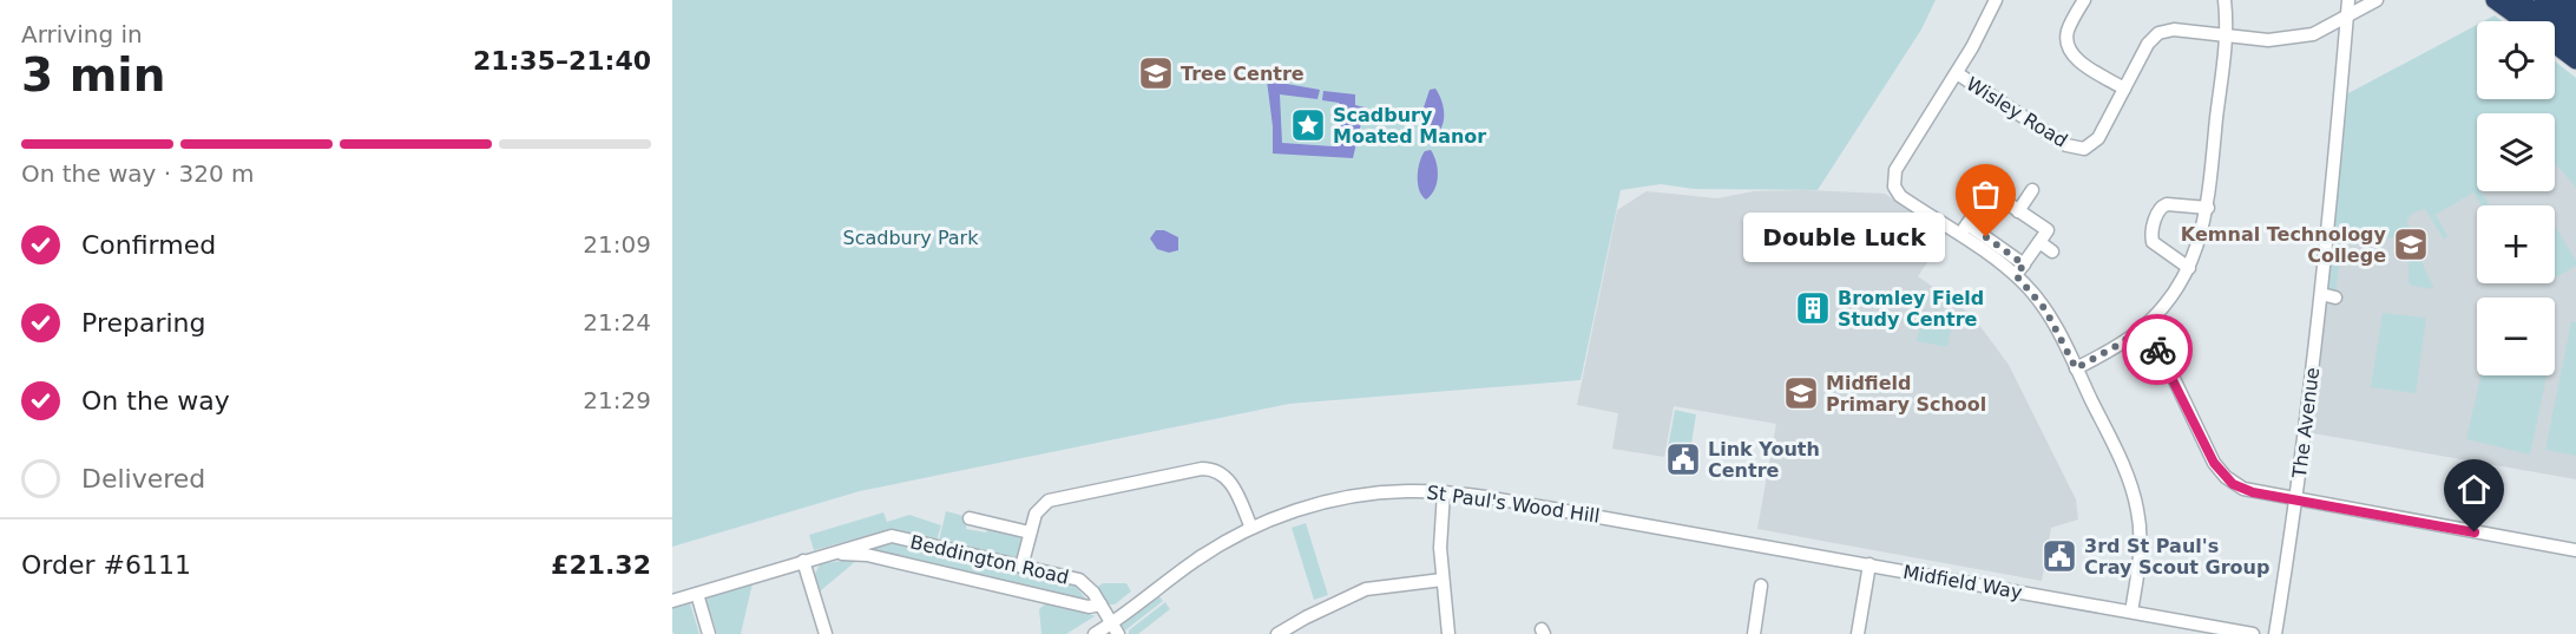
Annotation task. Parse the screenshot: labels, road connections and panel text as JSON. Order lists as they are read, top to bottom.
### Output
{
  "streets": {
    "street": [
      "Wisley Road",
      "The Avenue",
      "St Paul's Wood Hill",
      "Beddington Road",
      "Midfield Way"
    ]
  },
  "crossings": [
    ["Wisley Road", "The Avenue"],
    ["St Paul's Wood Hill", "Beddington Road"],
    ["St Paul's Wood Hill", "Midfield Way"]
  ],
  "parks": ["Scadbury Park"],
  "places": {
    "school or university": ["Tree Centre", "Kemnal Technology College", "Midfield Primary School"],
    "place": ["Scadbury Moated Manor"],
    "other": ["Double Luck"],
    "building": ["Bromley Field Study Centre"],
    "public building": ["Link Youth Centre", "3rd St Paul's Cray Scout Group"]
  },
  "page": {
    "heading": ["3 min", "Arriving in", "21:35–21:40"],
    "panel": ["Order #6111", "£21.32"],
    "map_buttons": ["+", "−"],
    "bar": "On the way · 320 m",
    "list": [
      ["Confirmed", "21:09"],
      ["Preparing", "21:24"],
      ["On the way", "21:29"],
      "Delivered"
    ],
    "bubble": "Double Luck"
  }
}
